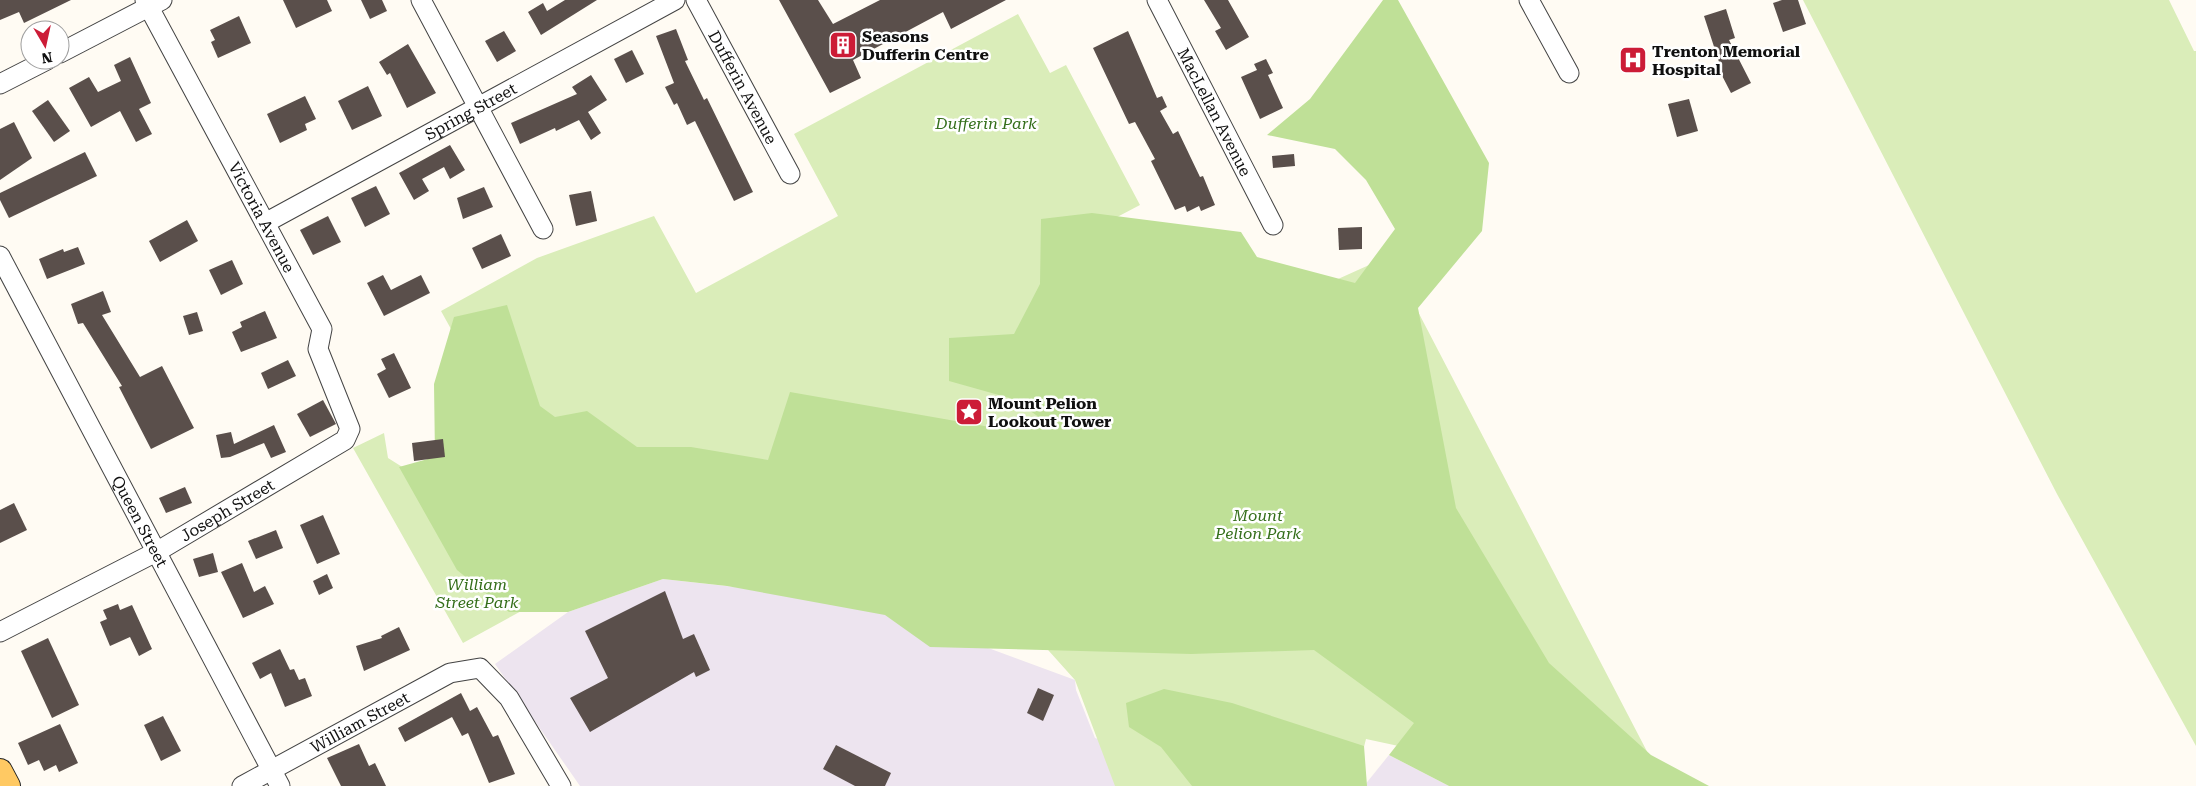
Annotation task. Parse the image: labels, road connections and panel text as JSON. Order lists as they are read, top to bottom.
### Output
{
  "streets": {
    "street": [
      "Dufferin Avenue",
      "Spring Street",
      "MacLellan Avenue",
      "Victoria Avenue",
      "Joseph Street",
      "Queen Street",
      "William Street"
    ]
  },
  "crossings": [
    ["Spring Street", "Victoria Avenue"],
    ["Victoria Avenue", "Joseph Street"],
    ["Joseph Street", "Queen Street"],
    ["Queen Street", "William Street"]
  ],
  "parks": ["Dufferin Park", "Mount Pelion Park", "William Street Park"],
  "places": {
    "building": ["Seasons Dufferin Centre"],
    "hospital": ["Trenton Memorial Hospital"],
    "place": ["Mount Pelion Lookout Tower"]
  },
  "north": "bottom"
}
